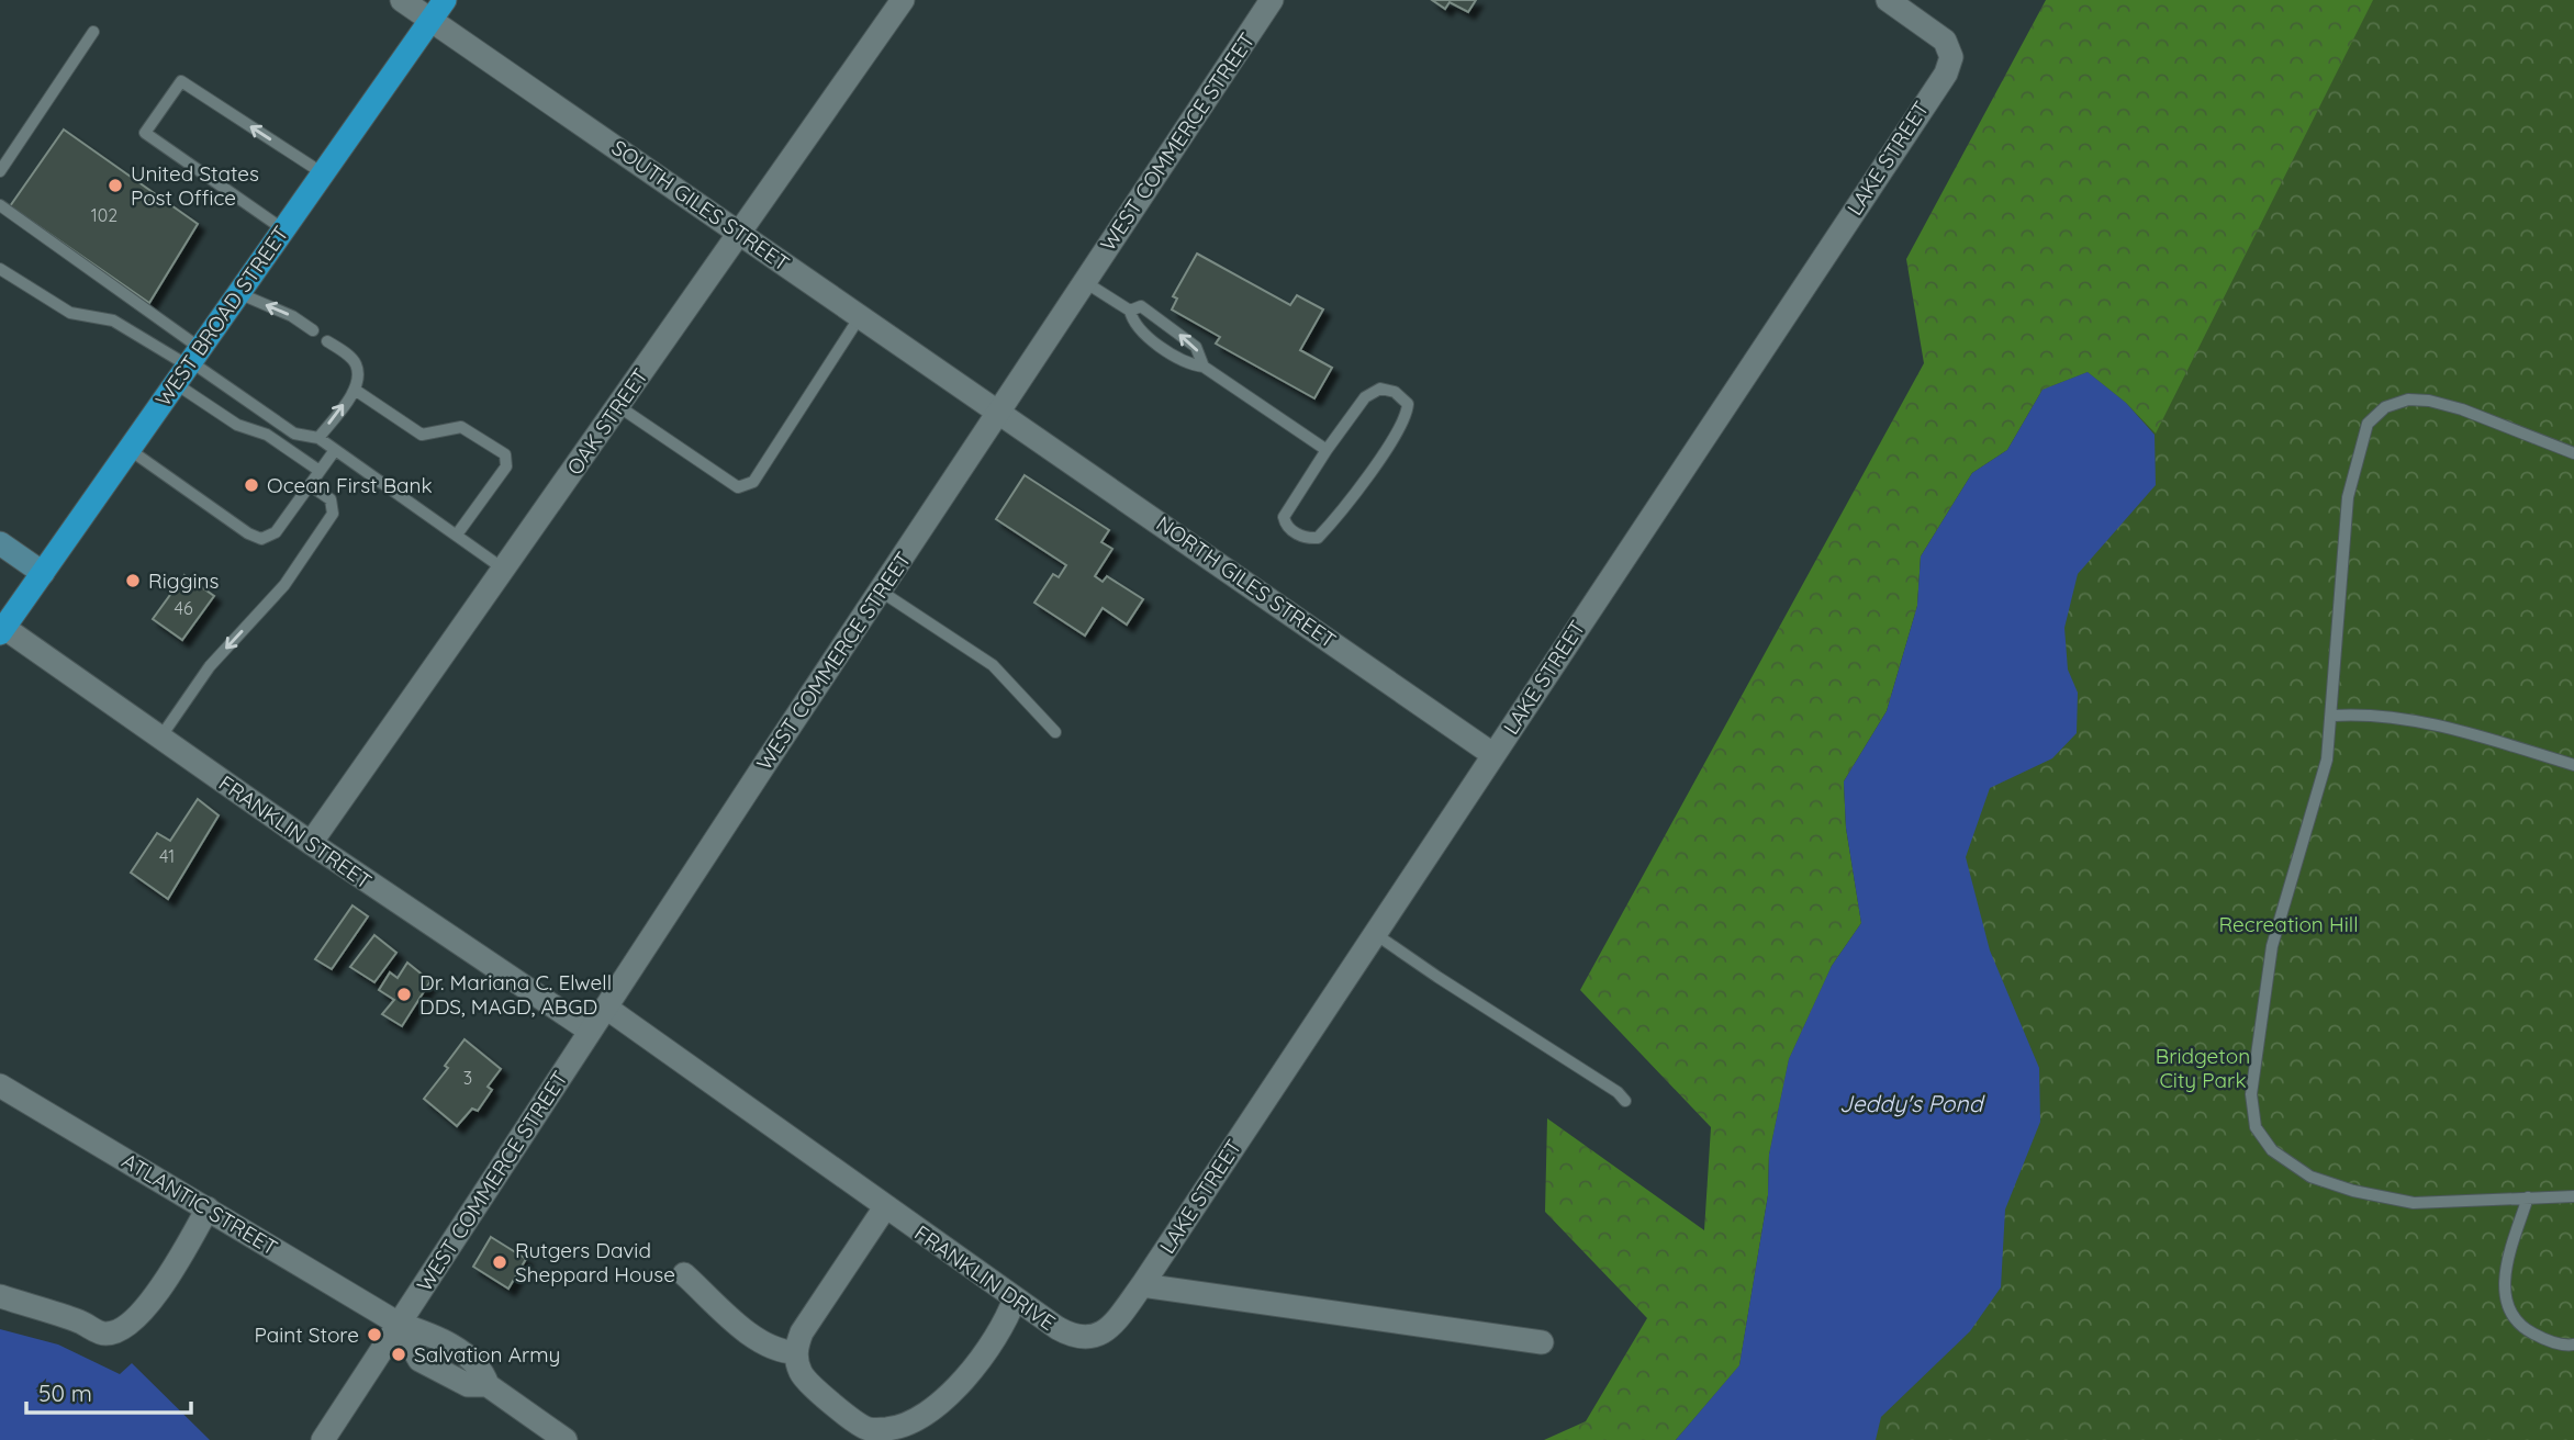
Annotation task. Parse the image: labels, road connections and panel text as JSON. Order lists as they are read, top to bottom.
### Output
{
  "streets": {
    "highway": ["WEST BROAD STREET"],
    "street": [
      "WEST COMMERCE STREET",
      "LAKE STREET",
      "SOUTH GILES STREET",
      "OAK STREET",
      "NORTH GILES STREET",
      "FRANKLIN STREET",
      "ATLANTIC STREET",
      "FRANKLIN DRIVE"
    ]
  },
  "crossings": [
    ["WEST COMMERCE STREET", "SOUTH GILES STREET"],
    ["WEST COMMERCE STREET", "NORTH GILES STREET"],
    ["WEST COMMERCE STREET", "FRANKLIN STREET"],
    ["WEST COMMERCE STREET", "ATLANTIC STREET"],
    ["WEST COMMERCE STREET", "FRANKLIN DRIVE"],
    ["LAKE STREET", "NORTH GILES STREET"],
    ["LAKE STREET", "FRANKLIN DRIVE"],
    ["SOUTH GILES STREET", "WEST BROAD STREET"],
    ["SOUTH GILES STREET", "OAK STREET"],
    ["SOUTH GILES STREET", "NORTH GILES STREET"],
    ["WEST BROAD STREET", "FRANKLIN STREET"],
    ["OAK STREET", "FRANKLIN STREET"]
  ],
  "water": ["Jeddy's Pond"],
  "parks": ["Recreation Hill", "Bridgeton City Park"],
  "places": [
    "United States Post Office",
    "Ocean First Bank",
    "Riggins",
    "Dr. Mariana C. Elwell DDS, MAGD, ABGD",
    "Rutgers David Sheppard House",
    "Paint Store",
    "Salvation Army"
  ],
  "house_numbers": [
    "102",
    "46",
    "41",
    "3"
  ],
  "scale_bar": "50 m"
}
